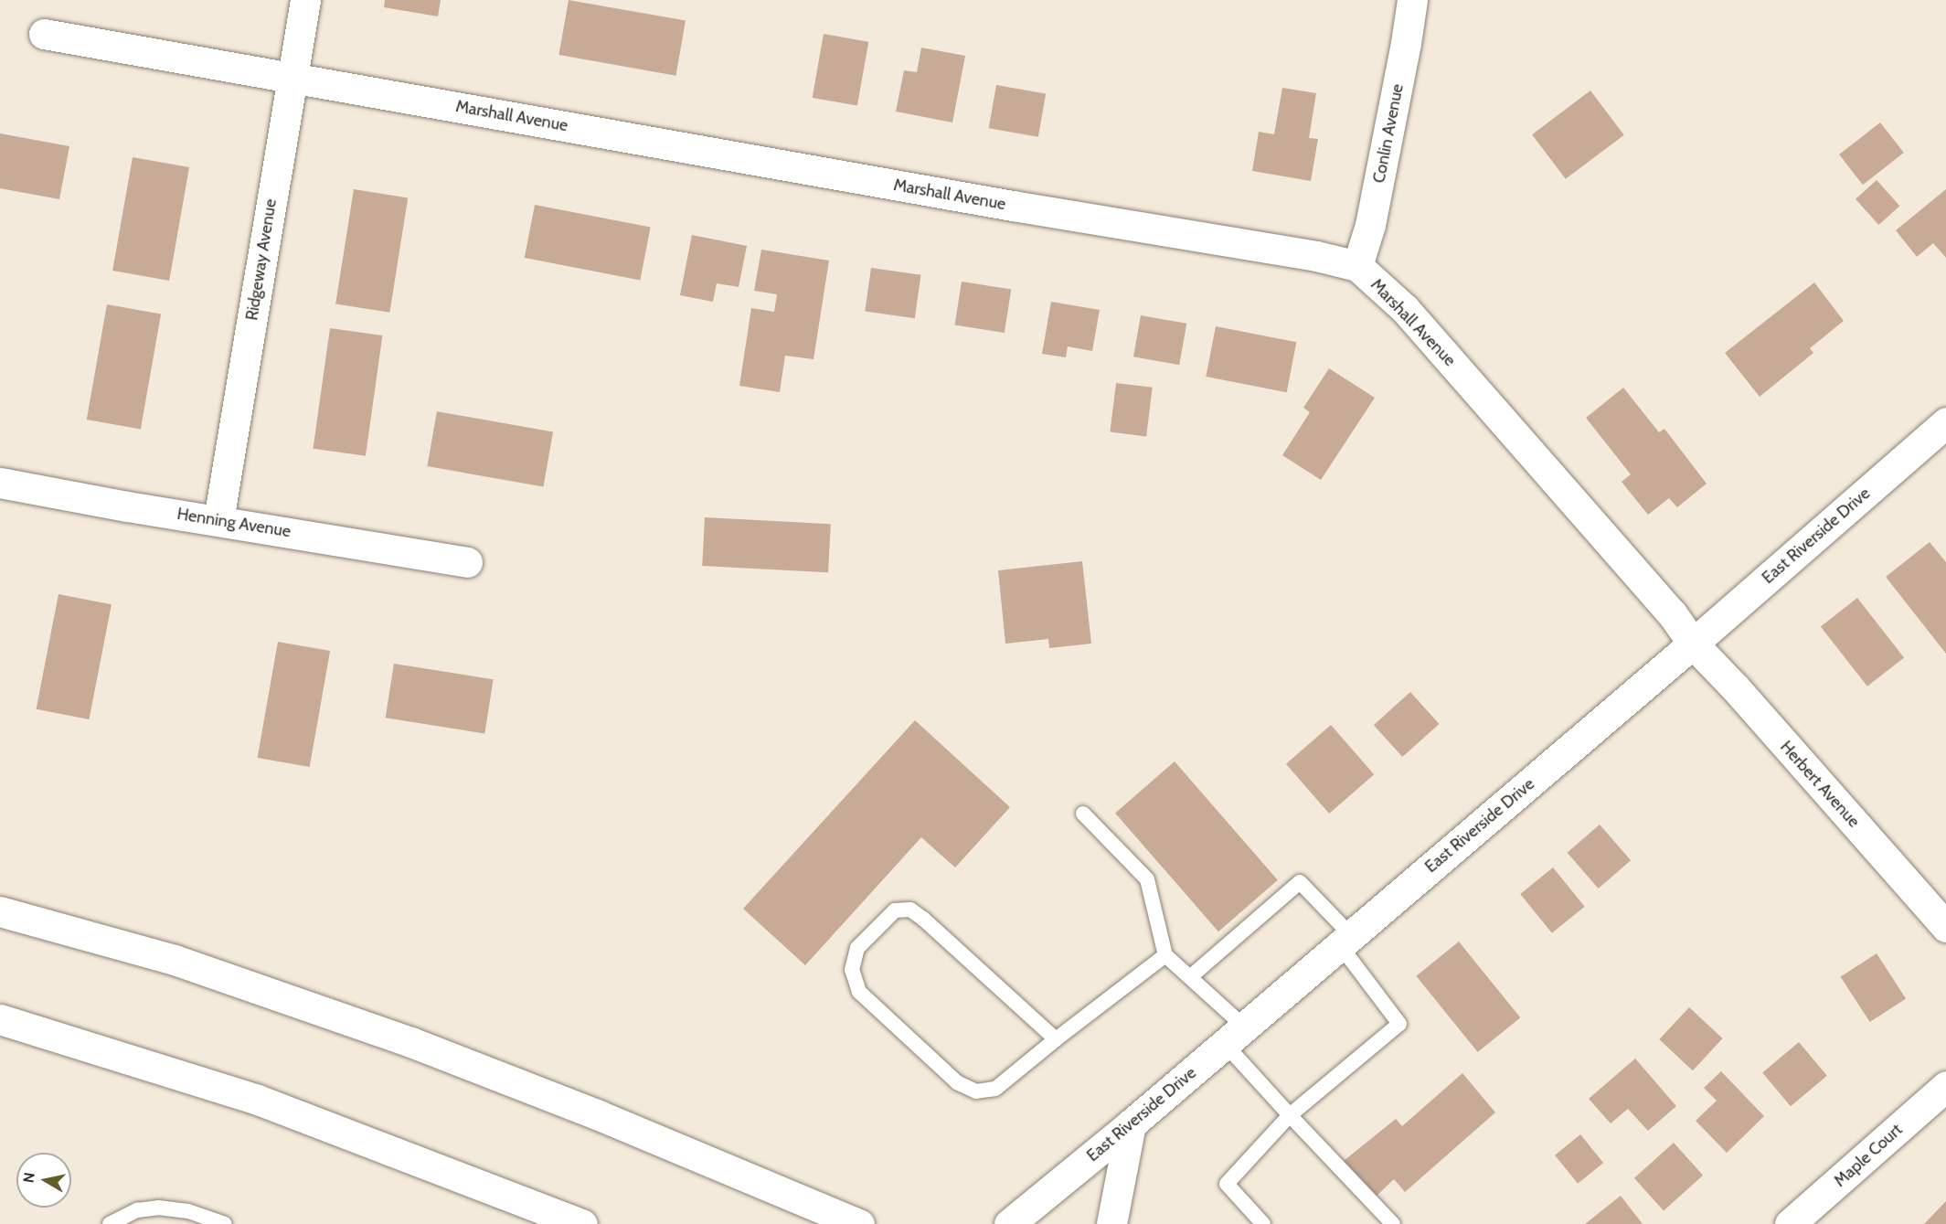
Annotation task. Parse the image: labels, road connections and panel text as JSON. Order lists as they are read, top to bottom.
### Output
{
  "streets": {
    "main road": [
      "Marshall Avenue",
      "Conlin Avenue",
      "Ridgeway Avenue",
      "Henning Avenue",
      "East Riverside Drive",
      "Herbert Avenue",
      "Maple Court"
    ]
  },
  "crossings": [
    ["Marshall Avenue", "Conlin Avenue"],
    ["Marshall Avenue", "Ridgeway Avenue"],
    ["Marshall Avenue", "East Riverside Drive"],
    ["Marshall Avenue", "Herbert Avenue"],
    ["Ridgeway Avenue", "Henning Avenue"],
    ["East Riverside Drive", "Herbert Avenue"]
  ],
  "north": "left"
}
